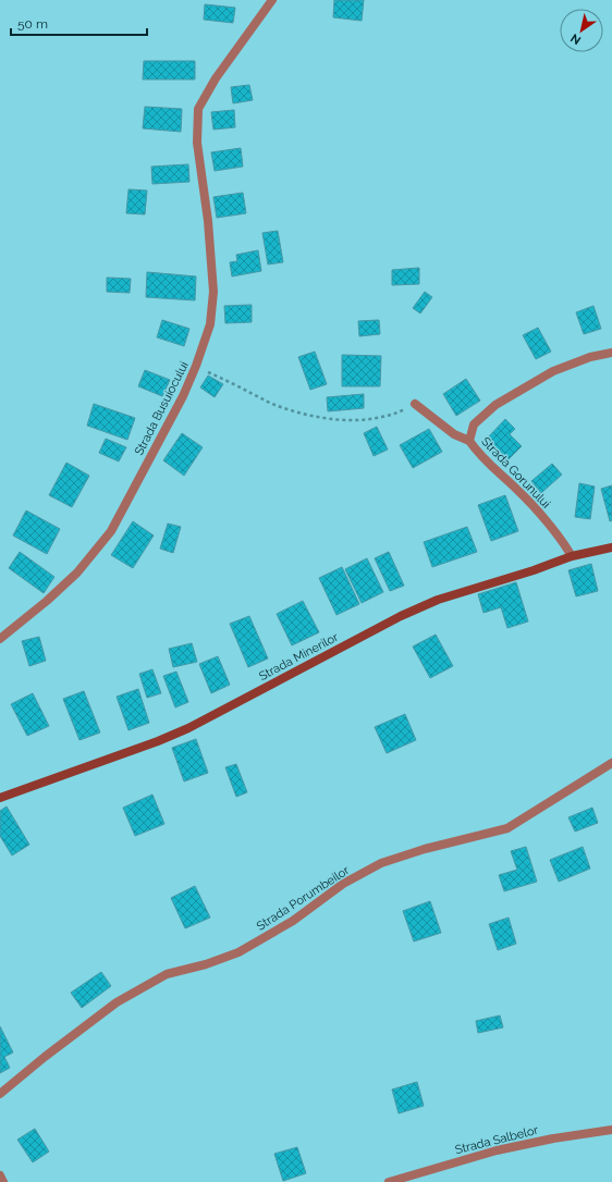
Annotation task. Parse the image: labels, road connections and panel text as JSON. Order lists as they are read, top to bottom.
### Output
{
  "streets": {
    "main road": ["Strada Minerilor"],
    "street": [
      "Strada Busuiocului",
      "Strada Gorunului",
      "Strada Porumbeilor",
      "Strada Salbelor"
    ]
  },
  "crossings": [
    ["Strada Gorunului", "Strada Minerilor"]
  ],
  "scale_bar": "50 m",
  "north": "bottom left"
}
